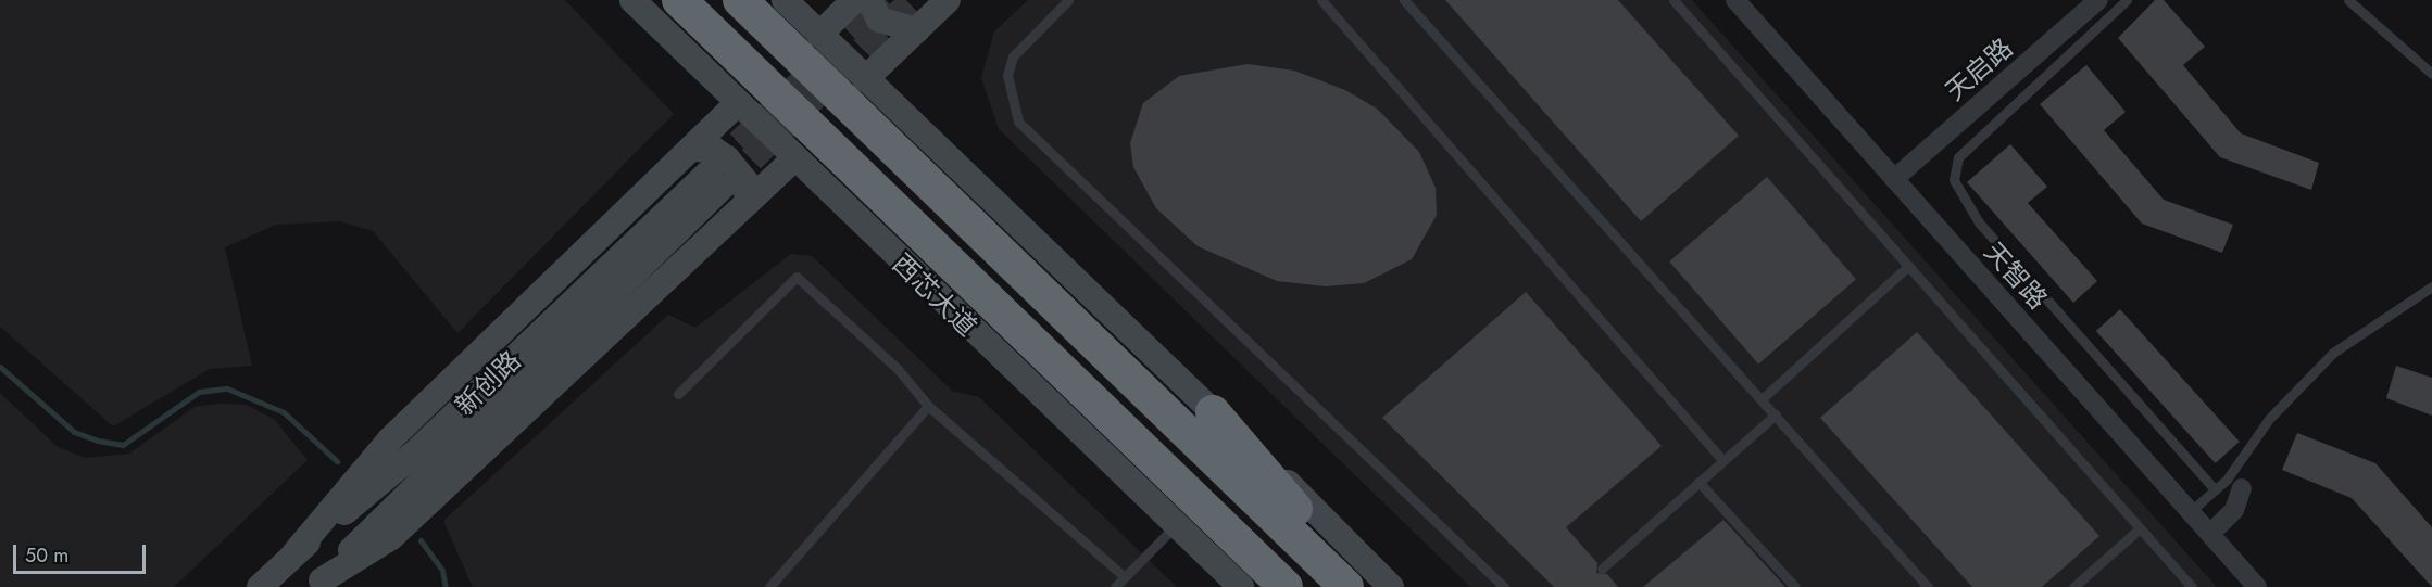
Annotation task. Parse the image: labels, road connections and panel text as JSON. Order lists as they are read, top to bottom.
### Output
{
  "streets": {
    "highway": ["西芯大道"],
    "main road": ["新创路"],
    "street": ["天启路", "天智路"]
  },
  "crossings": [
    ["天启路", "天智路"]
  ],
  "scale_bar": "50 m"
}
